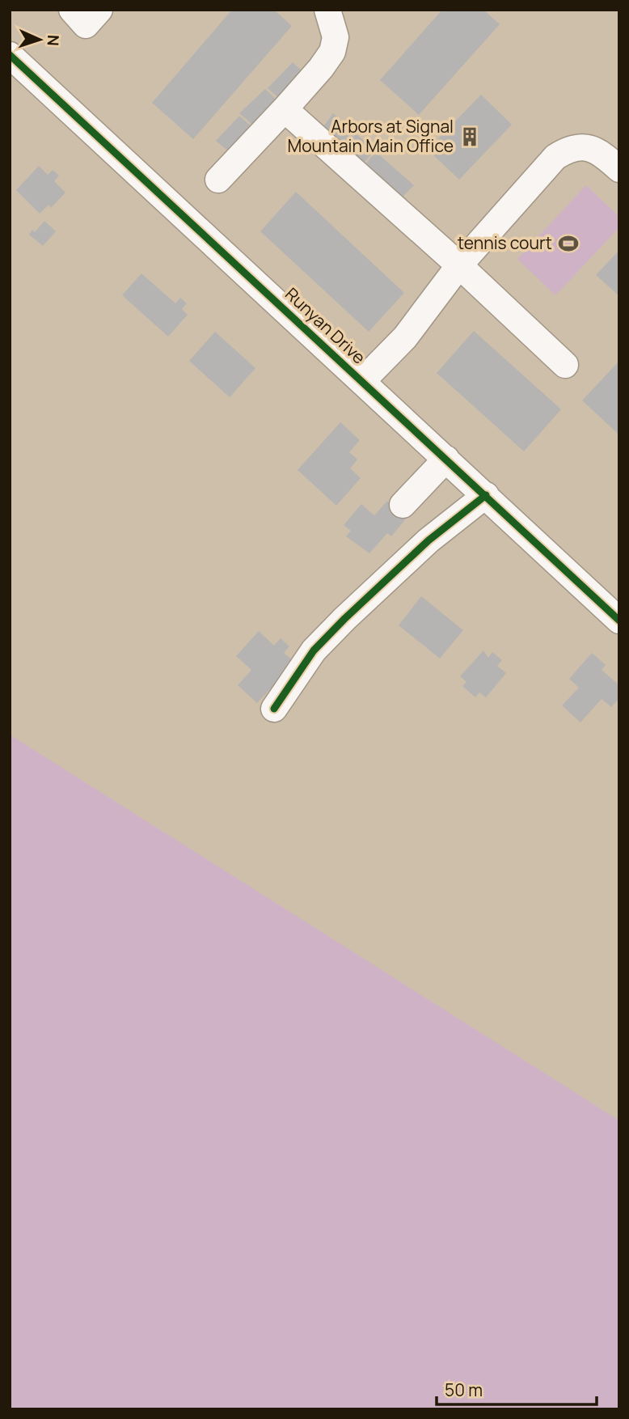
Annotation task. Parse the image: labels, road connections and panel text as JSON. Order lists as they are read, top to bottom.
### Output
{
  "streets": {
    "street": ["Runyan Drive"]
  },
  "places": {
    "building": ["Arbors at Signal Mountain Main Office"],
    "sports": ["tennis court"]
  },
  "scale_bar": "50 m",
  "north": "right"
}
